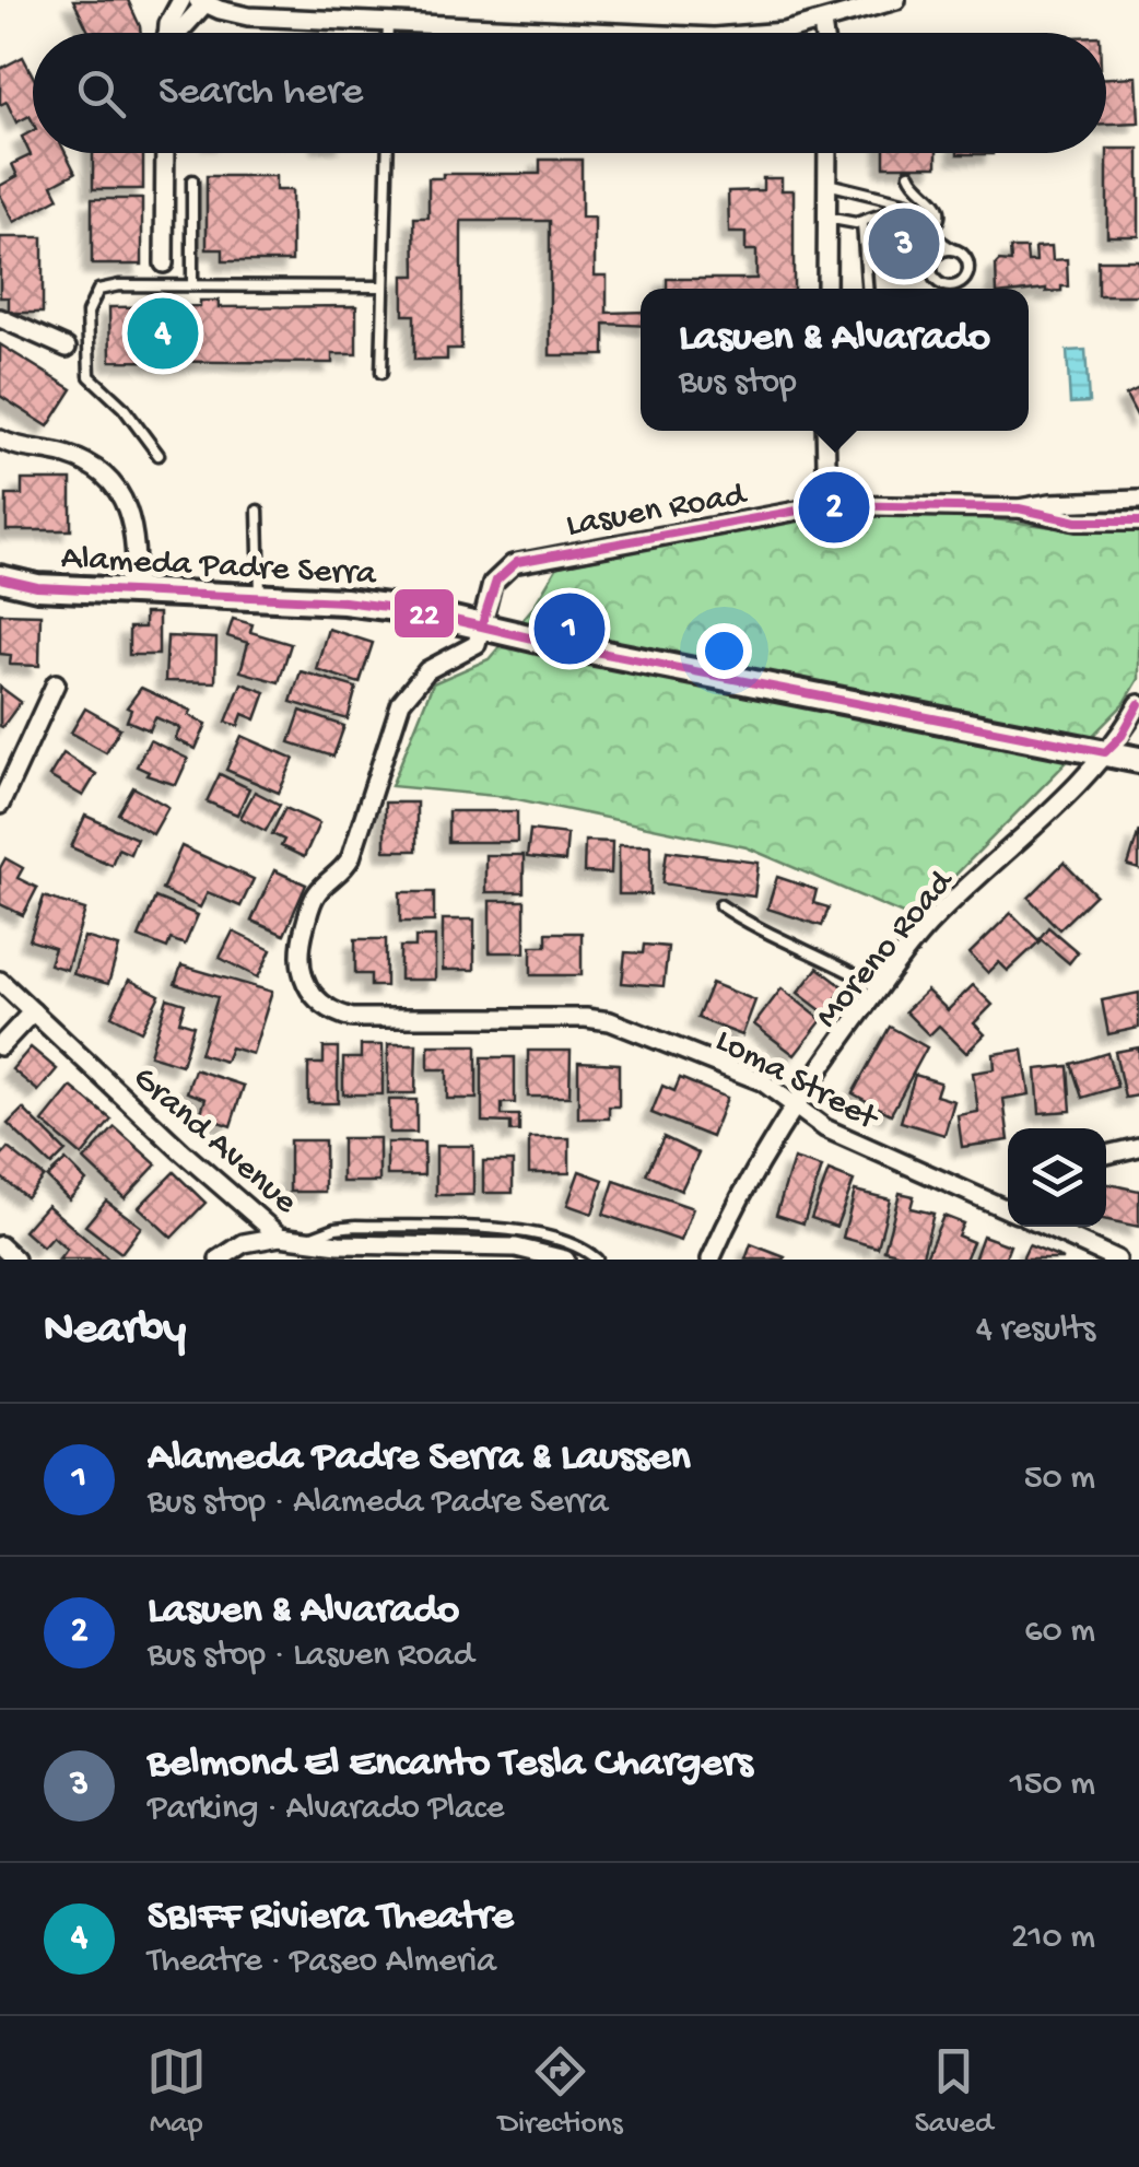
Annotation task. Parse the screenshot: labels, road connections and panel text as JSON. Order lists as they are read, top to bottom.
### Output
{
  "streets": {
    "street": [
      "Lasuen Road",
      "Alameda Padre Serra",
      "Moreno Road",
      "Loma Street",
      "Grand Avenue"
    ]
  },
  "crossings": [
    ["Lasuen Road", "Alameda Padre Serra"],
    ["Lasuen Road", "Loma Street"],
    ["Alameda Padre Serra", "Moreno Road"],
    ["Alameda Padre Serra", "Loma Street"],
    ["Moreno Road", "Loma Street"]
  ],
  "lines": ["transit line 22"],
  "page": {
    "search": "Search here",
    "pins": [
      "3",
      "4",
      "2",
      "1"
    ],
    "popup": ["Lasuen & Alvarado", "Bus stop"],
    "heading": ["Nearby", "4 results"],
    "list": [
      {
        "mark": "1",
        "name": "Alameda Padre Serra & Laussen",
        "note": "Bus stop · Alameda Padre Serra",
        "value": "50 m"
      },
      {
        "mark": "2",
        "name": "Lasuen & Alvarado",
        "note": "Bus stop · Lasuen Road",
        "value": "60 m"
      },
      {
        "mark": "3",
        "name": "Belmond El Encanto Tesla Chargers",
        "note": "Parking · Alvarado Place",
        "value": "150 m"
      },
      {
        "mark": "4",
        "name": "SBIFF Riviera Theatre",
        "note": "Theatre · Paseo Almeria",
        "value": "210 m"
      }
    ],
    "nav": ["Map", "Directions", "Saved"]
  }
}
